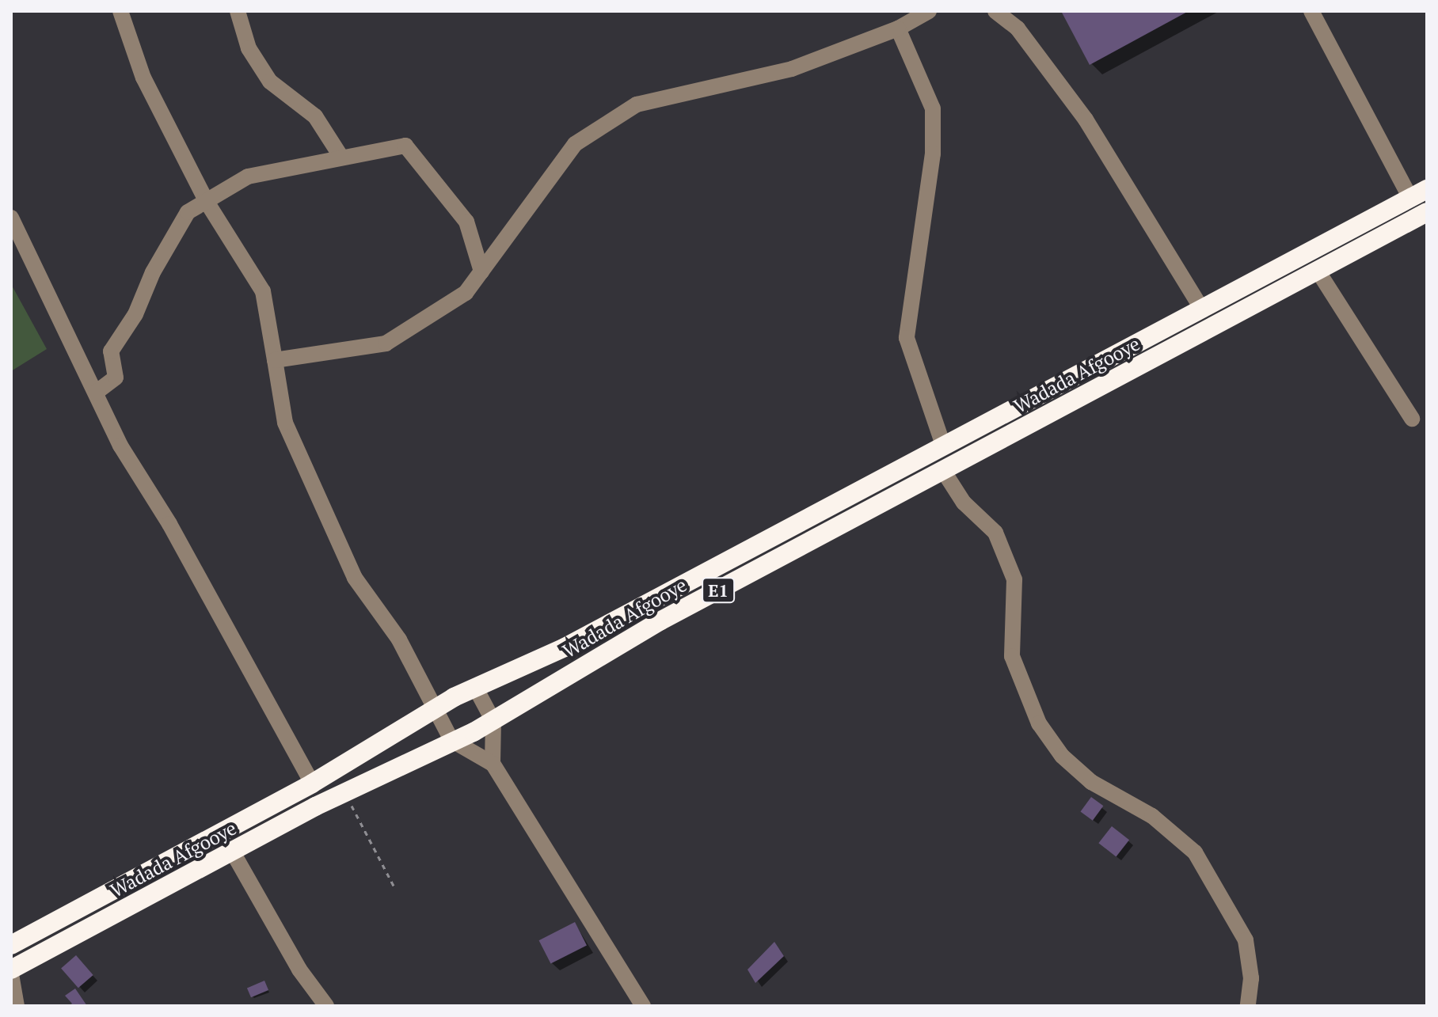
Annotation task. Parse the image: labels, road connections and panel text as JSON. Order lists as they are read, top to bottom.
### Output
{
  "streets": {
    "highway": ["Wadada Afgooye", "E1"]
  }
}
